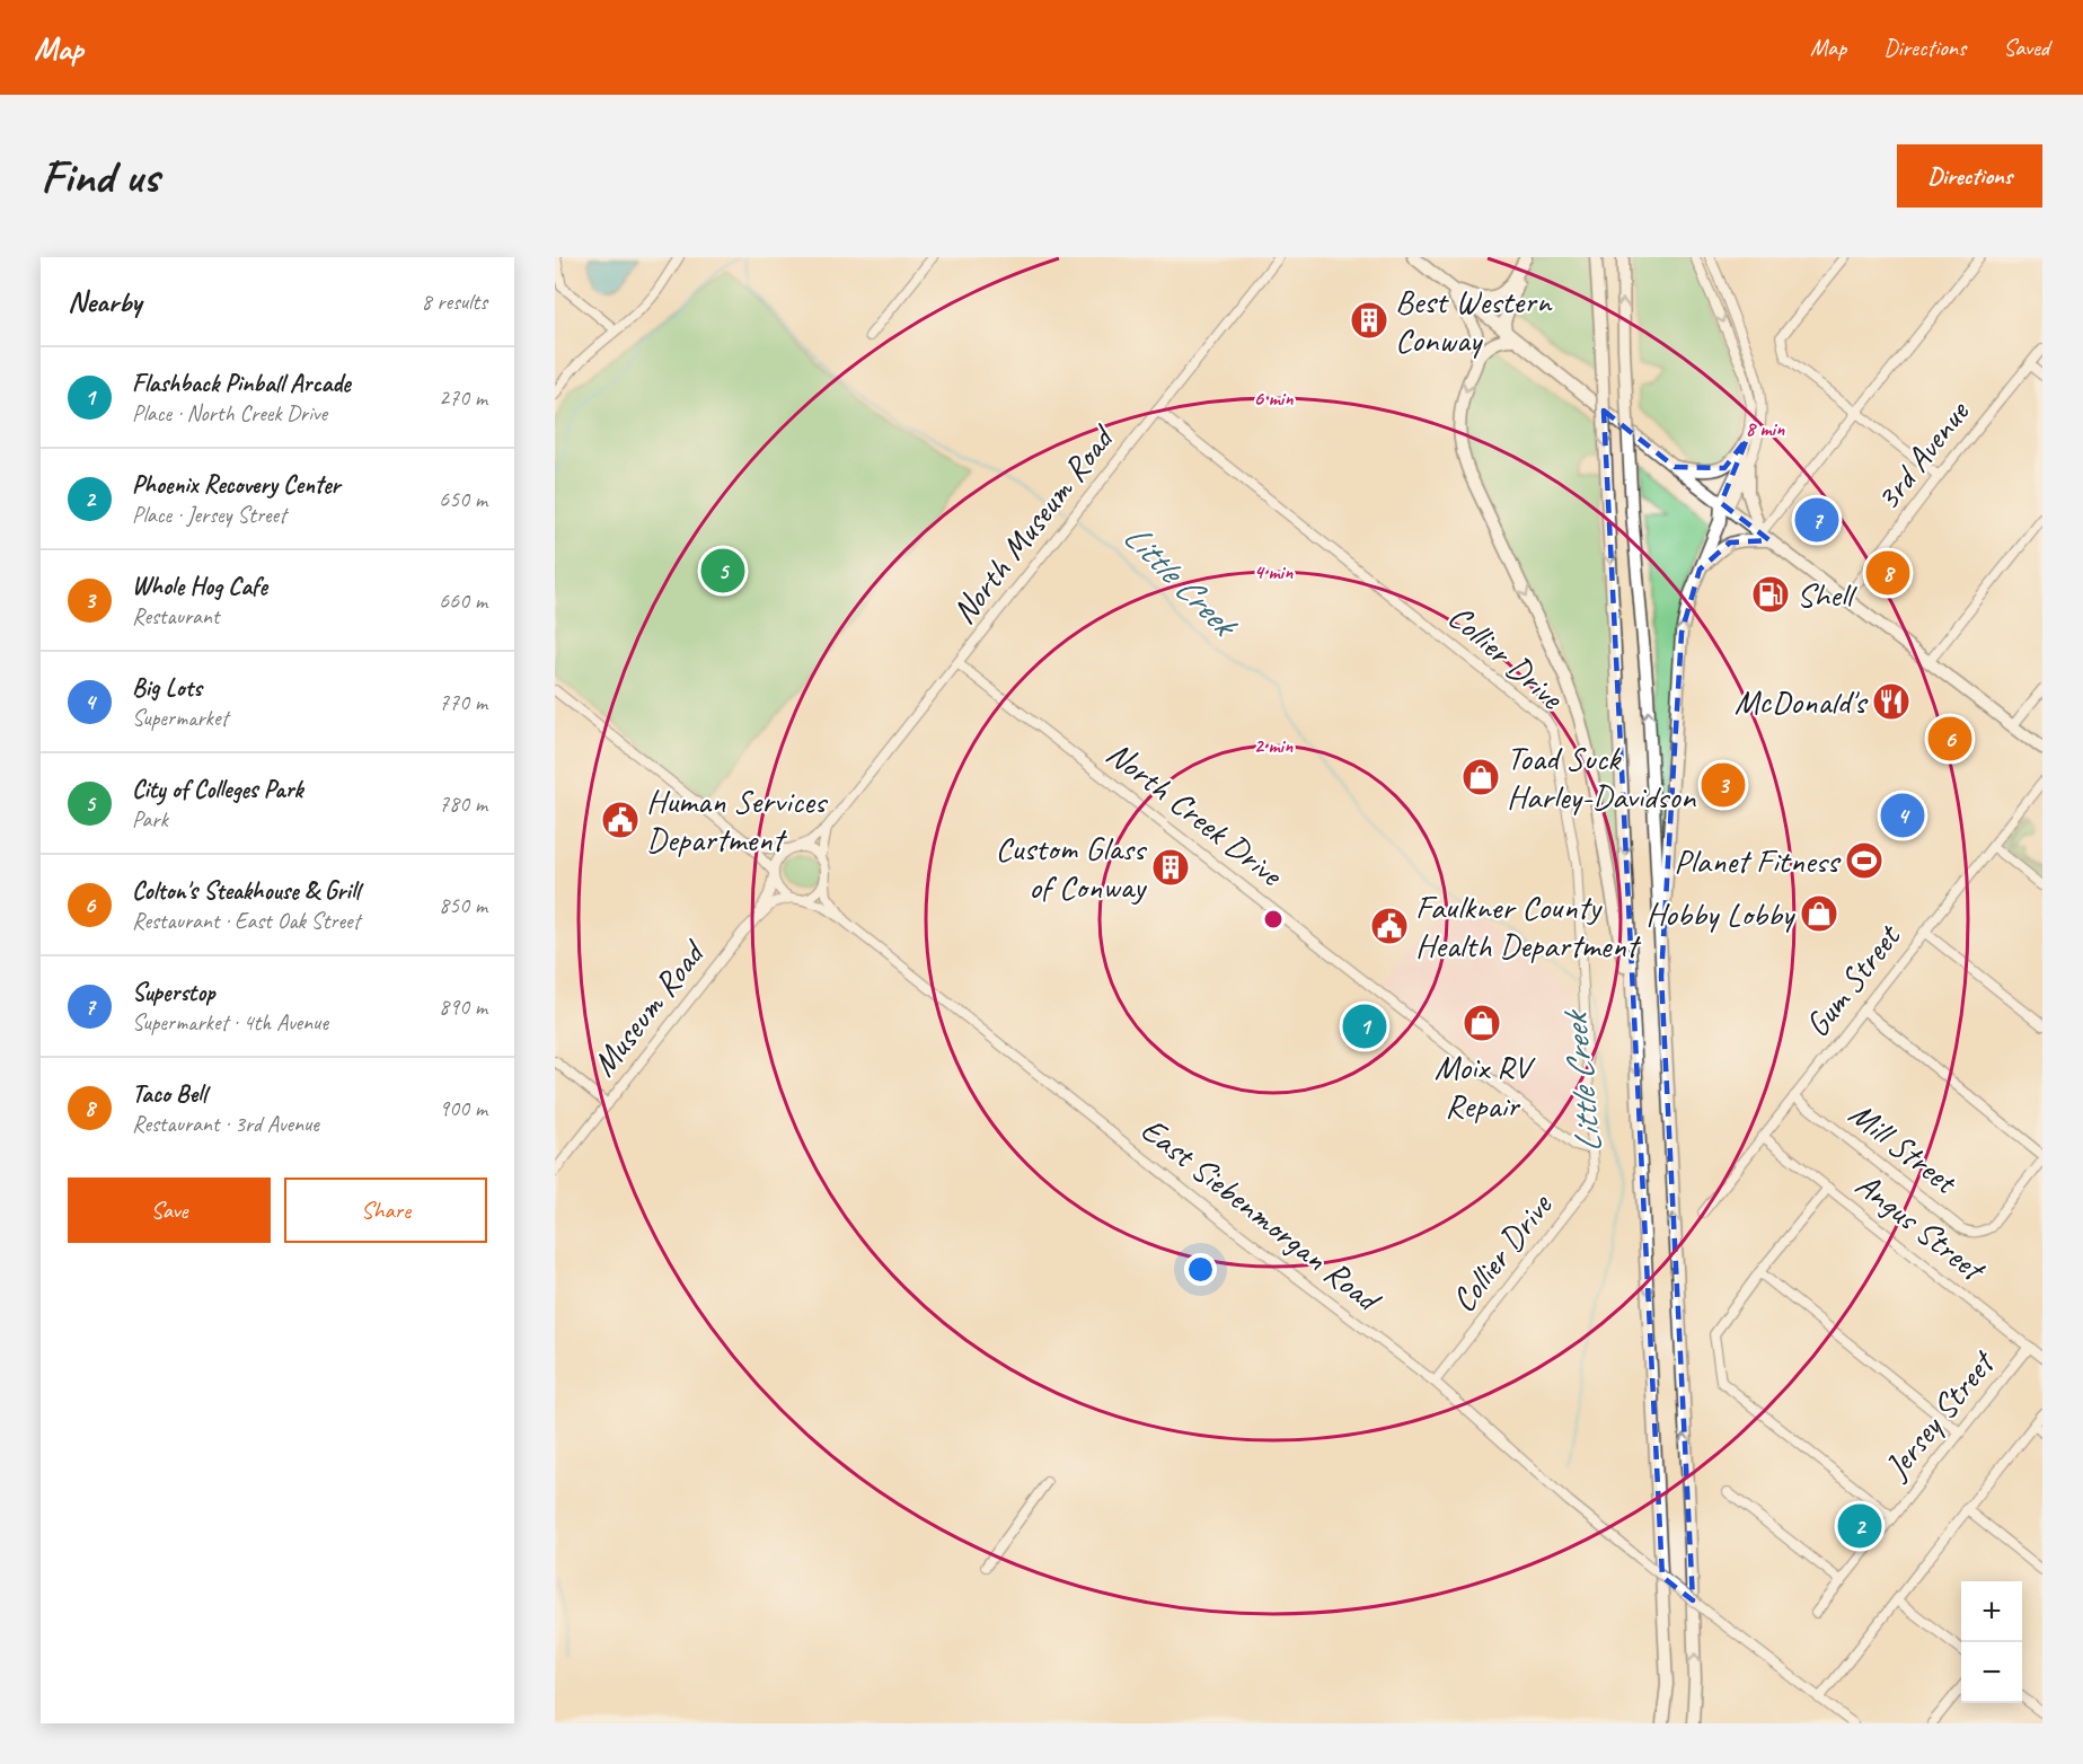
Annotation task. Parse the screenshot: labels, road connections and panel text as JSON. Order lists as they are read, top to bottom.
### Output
{
  "streets": {
    "street": [
      "3rd Avenue",
      "North Museum Road",
      "Collier Drive",
      "North Creek Drive",
      "Gum Street",
      "Museum Road",
      "Mill Street",
      "East Siebenmorgan Road",
      "Angus Street",
      "Jersey Street"
    ]
  },
  "crossings": [
    ["North Museum Road", "Collier Drive"],
    ["North Museum Road", "North Creek Drive"],
    ["North Museum Road", "Museum Road"],
    ["North Museum Road", "East Siebenmorgan Road"],
    ["Collier Drive", "North Creek Drive"],
    ["Collier Drive", "East Siebenmorgan Road"],
    ["Gum Street", "Mill Street"],
    ["Gum Street", "Angus Street"],
    ["Museum Road", "East Siebenmorgan Road"],
    ["Angus Street", "Jersey Street"]
  ],
  "water": ["Little Creek"],
  "places": {
    "building": ["Best Western Conway", "Custom Glass of Conway"],
    "fuel station": ["Shell"],
    "restaurant": ["McDonald's"],
    "shop": ["Toad Suck Harley-Davidson", "Hobby Lobby", "Moix RV Repair"],
    "public building": ["Human Services Department", "Faulkner County Health Department"],
    "sports": ["Planet Fitness"]
  },
  "page": {
    "header": "Map",
    "nav": ["Map", "Directions", "Saved"],
    "buttons": [
      "Directions",
      ["Save", "Share"]
    ],
    "title": "Find us",
    "heading": ["Nearby", "8 results"],
    "list": [
      {
        "mark": "1",
        "name": "Flashback Pinball Arcade",
        "note": "Place · North Creek Drive",
        "value": "270 m"
      },
      {
        "mark": "2",
        "name": "Phoenix Recovery Center",
        "note": "Place · Jersey Street",
        "value": "650 m"
      },
      {
        "mark": "3",
        "name": "Whole Hog Cafe",
        "note": "Restaurant",
        "value": "660 m"
      },
      {
        "mark": "4",
        "name": "Big Lots",
        "note": "Supermarket",
        "value": "770 m"
      },
      {
        "mark": "5",
        "name": "City of Colleges Park",
        "note": "Park",
        "value": "780 m"
      },
      {
        "mark": "6",
        "name": "Colton's Steakhouse & Grill",
        "note": "Restaurant · East Oak Street",
        "value": "850 m"
      },
      {
        "mark": "7",
        "name": "Superstop",
        "note": "Supermarket · 4th Avenue",
        "value": "890 m"
      },
      {
        "mark": "8",
        "name": "Taco Bell",
        "note": "Restaurant · 3rd Avenue",
        "value": "900 m"
      }
    ],
    "pins": [
      "7",
      "5",
      "8",
      "6",
      "3",
      "4",
      "1",
      "2"
    ],
    "map_buttons": ["+", "−"]
  },
  "rings": [
    "6 min",
    "8 min",
    "4 min",
    "2 min"
  ]
}
